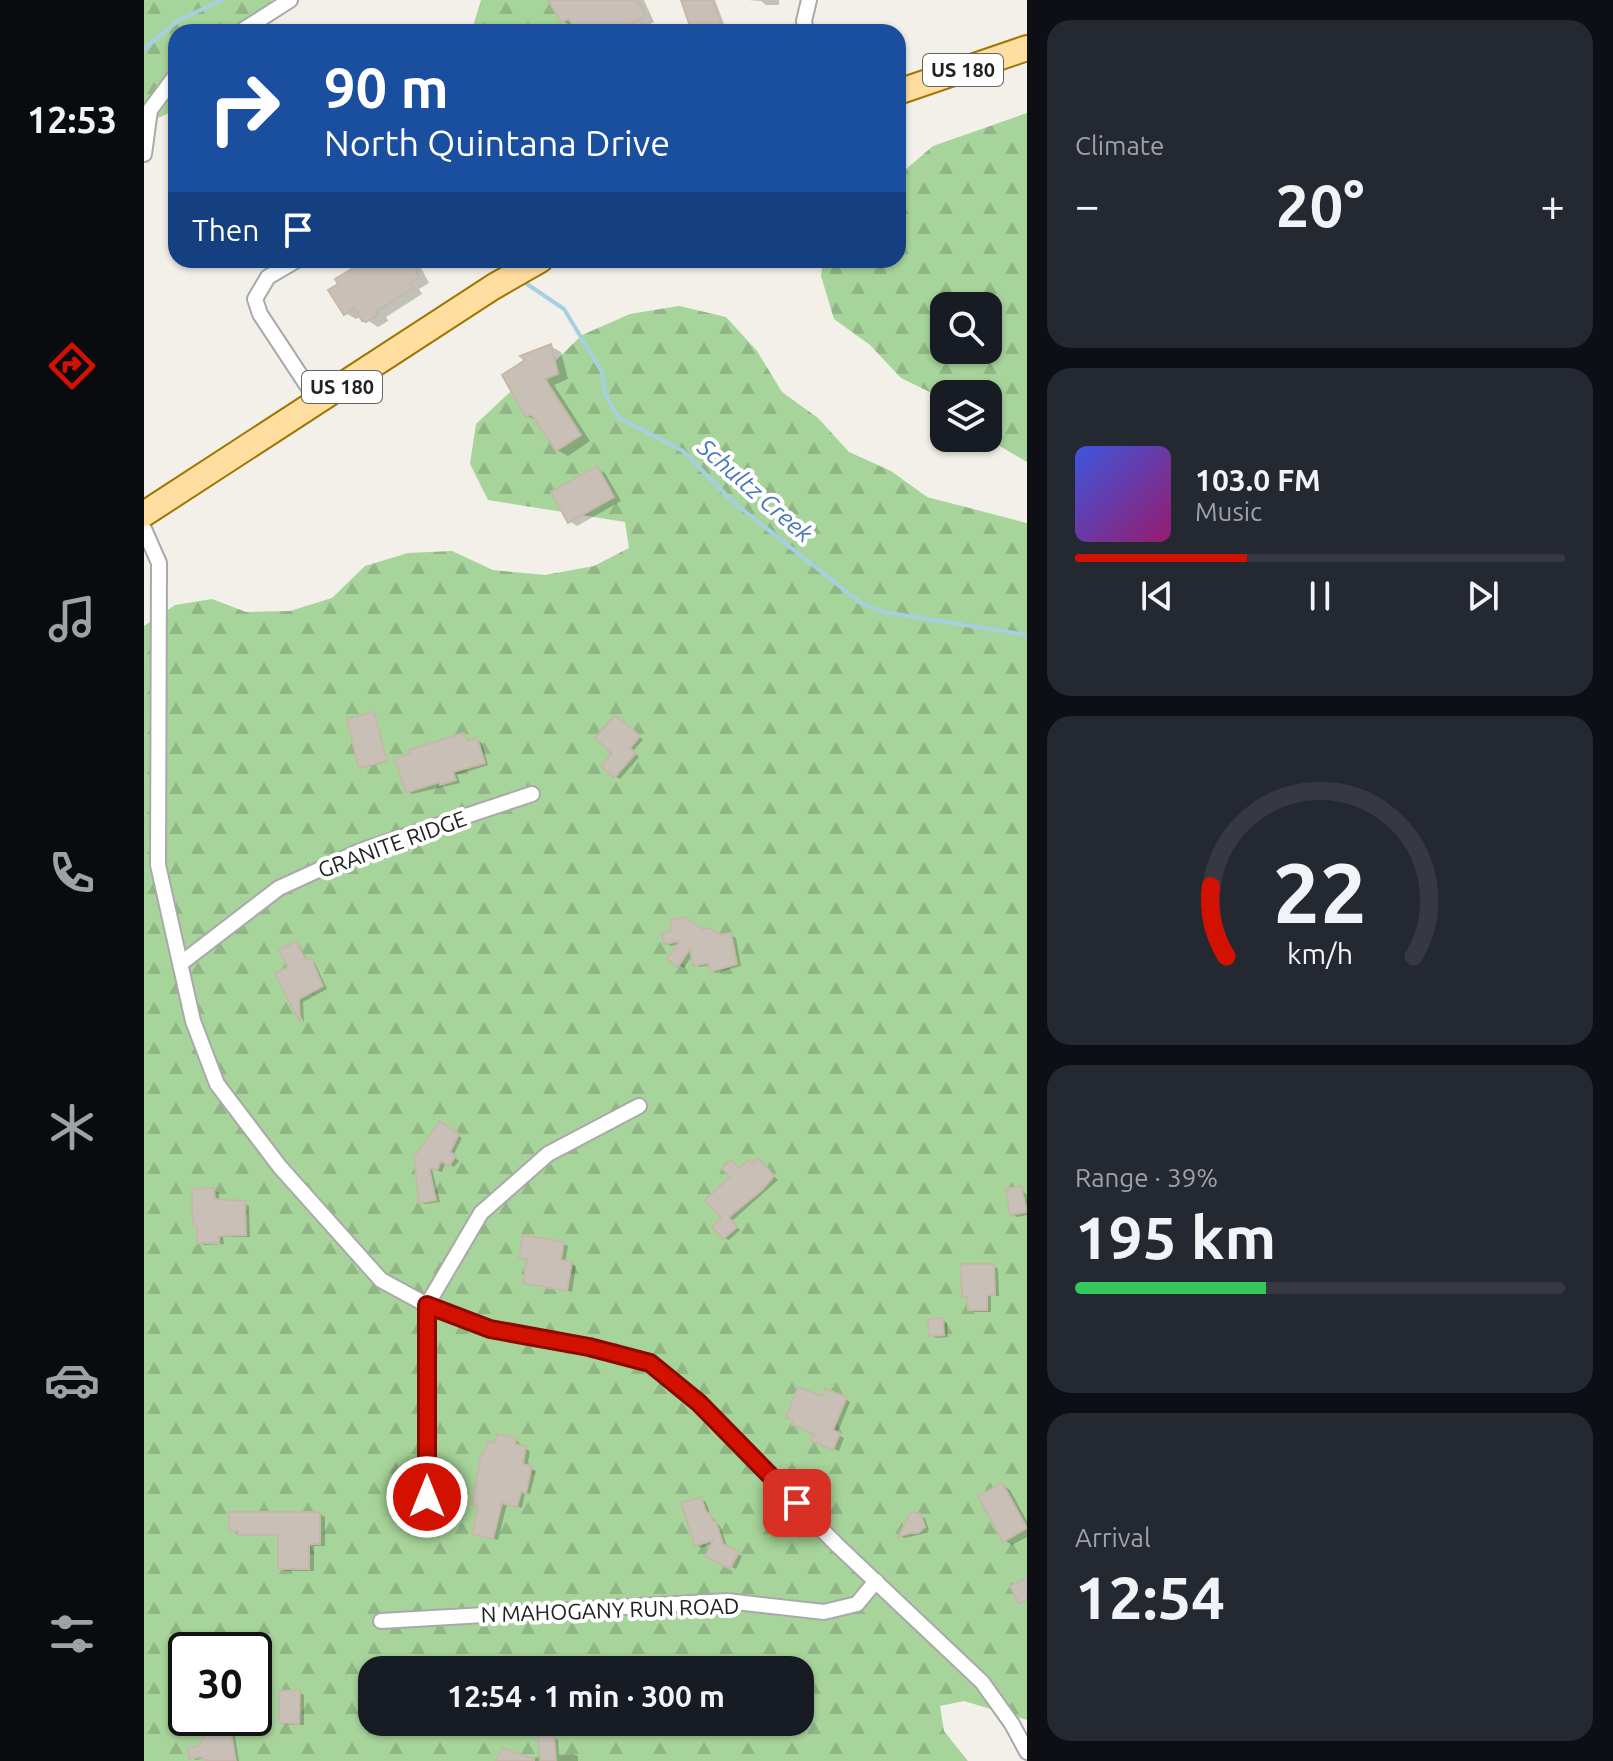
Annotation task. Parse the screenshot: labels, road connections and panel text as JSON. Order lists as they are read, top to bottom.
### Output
{
  "streets": {
    "main road": ["US 180"],
    "street": ["GRANITE RIDGE", "N MAHOGANY RUN ROAD"]
  },
  "water": ["Schultz Creek"],
  "page": {
    "tabs": "12:53",
    "tile": [
      "Climate",
      ["Range · 39%", "195 km"],
      ["Arrival", "12:54"]
    ],
    "turn": ["90 m", "North Quintana Drive"],
    "heat": ["−", "20°", "+"],
    "then": "Then",
    "song": ["103.0 FM", "Music"],
    "limit": "30",
    "trip": "12:54 · 1 min · 300 m",
    "gauge": ["22", "km/h"]
  }
}
